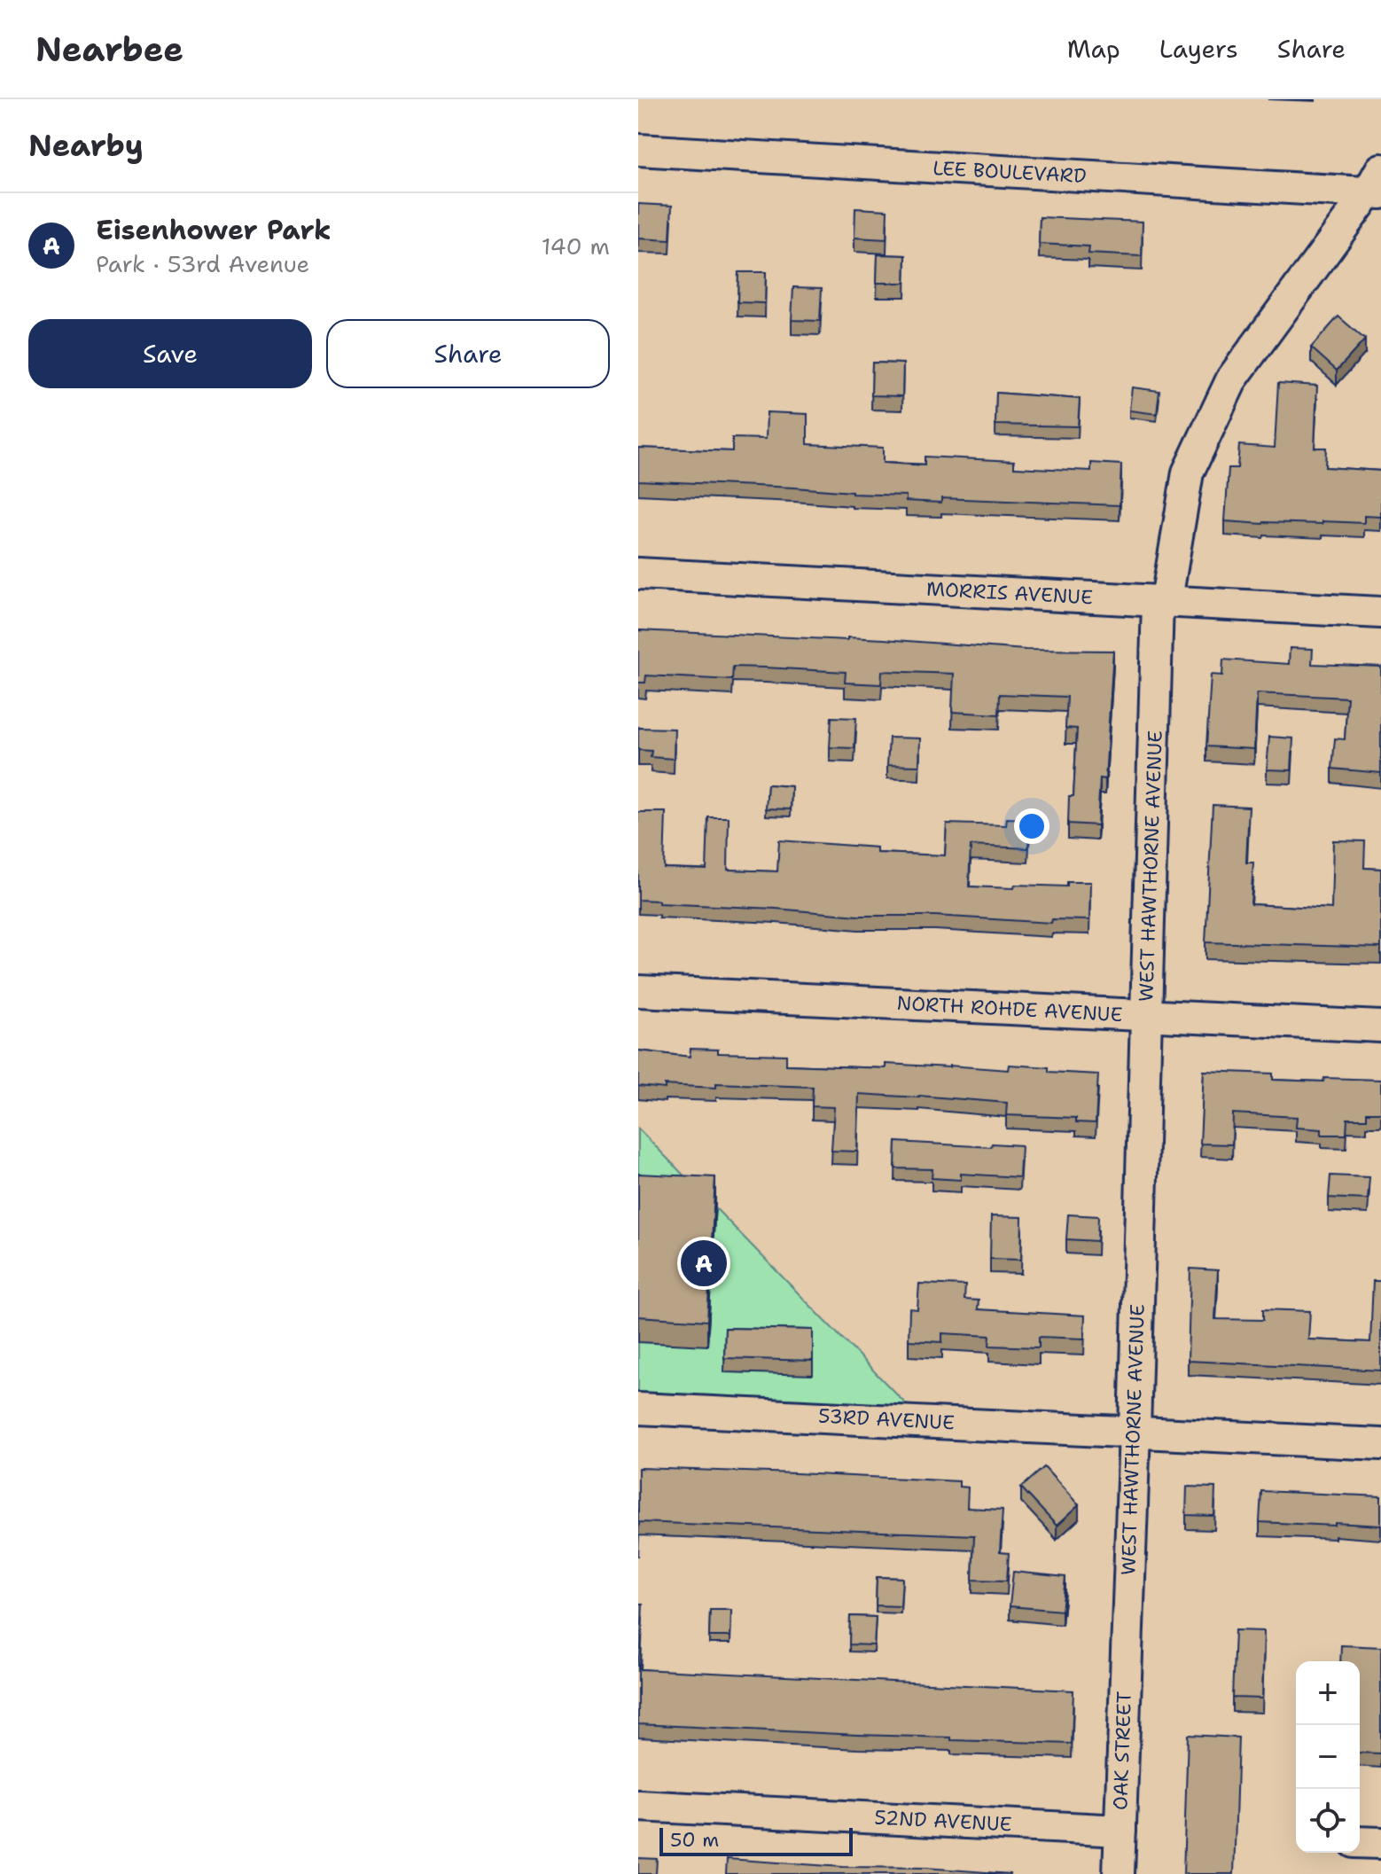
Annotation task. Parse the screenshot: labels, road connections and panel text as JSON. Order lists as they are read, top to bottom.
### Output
{
  "streets": {
    "street": [
      "LEE BOULEVARD",
      "MORRIS AVENUE",
      "WEST HAWTHORNE AVENUE",
      "NORTH ROHDE AVENUE",
      "53RD AVENUE",
      "OAK STREET",
      "52ND AVENUE"
    ]
  },
  "crossings": [
    ["LEE BOULEVARD", "WEST HAWTHORNE AVENUE"],
    ["MORRIS AVENUE", "WEST HAWTHORNE AVENUE"],
    ["WEST HAWTHORNE AVENUE", "NORTH ROHDE AVENUE"],
    ["WEST HAWTHORNE AVENUE", "53RD AVENUE"],
    ["WEST HAWTHORNE AVENUE", "OAK STREET"],
    ["OAK STREET", "52ND AVENUE"]
  ],
  "scale_bar": "50 m",
  "page": {
    "header": "Nearbee",
    "nav": ["Map", "Layers", "Share"],
    "heading": "Nearby",
    "list": [
      {
        "mark": "A",
        "name": "Eisenhower Park",
        "note": "Park · 53rd Avenue",
        "value": "140 m"
      }
    ],
    "buttons": ["Save", "Share"],
    "pins": "A",
    "map_buttons": ["+", "−"],
    "scale": "50 m"
  }
}
